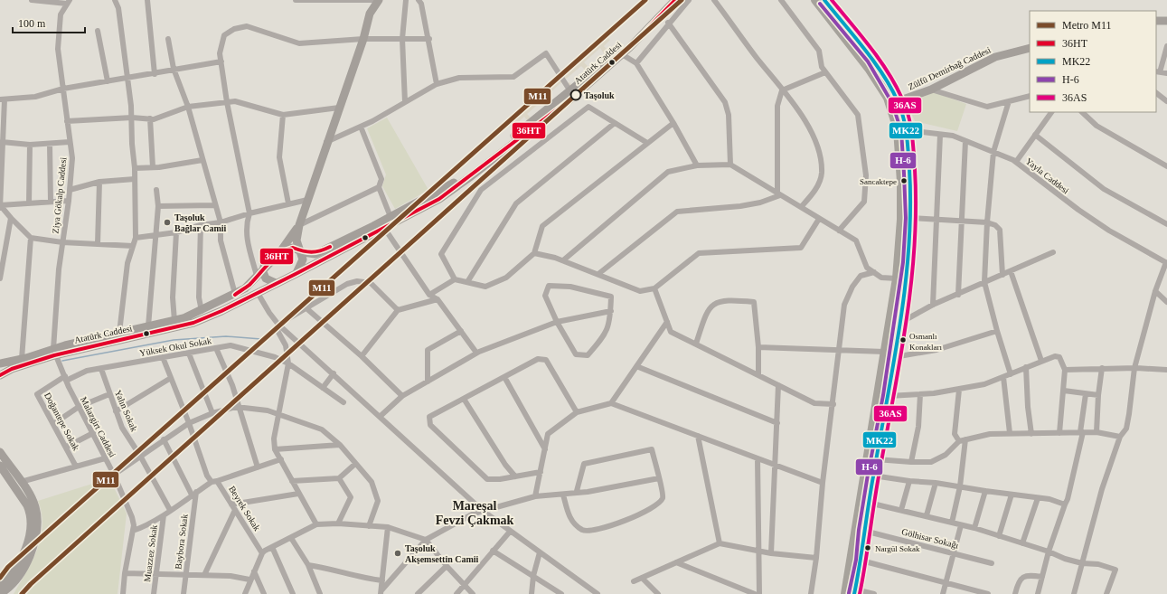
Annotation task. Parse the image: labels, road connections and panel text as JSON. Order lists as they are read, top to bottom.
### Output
{
  "streets": {
    "main road": ["Atatürk Caddesi", "Zülfü Demirbağ Caddesi"],
    "street": [
      "Yayla Caddesi",
      "Ziya Gökalp Caddesi",
      "Yüksek Okul Sokak",
      "Yalın Sokak",
      "Doğantepe Sokak",
      "Malazgirt Caddesi",
      "Beyrek Sokak",
      "Gölhisar Sokağı",
      "Baybora Sokak",
      "Muazzez Sokak"
    ]
  },
  "crossings": [
    ["Atatürk Caddesi", "Ziya Gökalp Caddesi"],
    ["Atatürk Caddesi", "Malazgirt Caddesi"],
    ["Ziya Gökalp Caddesi", "Malazgirt Caddesi"],
    ["Yüksek Okul Sokak", "Yalın Sokak"],
    ["Yüksek Okul Sokak", "Doğantepe Sokak"],
    ["Yüksek Okul Sokak", "Malazgirt Caddesi"],
    ["Yüksek Okul Sokak", "Beyrek Sokak"],
    ["Doğantepe Sokak", "Malazgirt Caddesi"]
  ],
  "districts": ["Mareşal Fevzi Çakmak"],
  "places": [
    "Taşoluk",
    "Sancaktepe",
    "Taşoluk Bağlar Camii",
    "Osmanlı Konakları",
    "Nargül Sokak",
    "Taşoluk Akşemsettin Camii"
  ],
  "lines": [
    "metro line M11",
    "transit line 36HT",
    "transit line MK22",
    "transit line 36AS",
    "transit line H-6"
  ],
  "legend": [
    "Metro M11",
    "36HT",
    "MK22",
    "H-6",
    "36AS"
  ],
  "scale_bar": "100 m"
}
